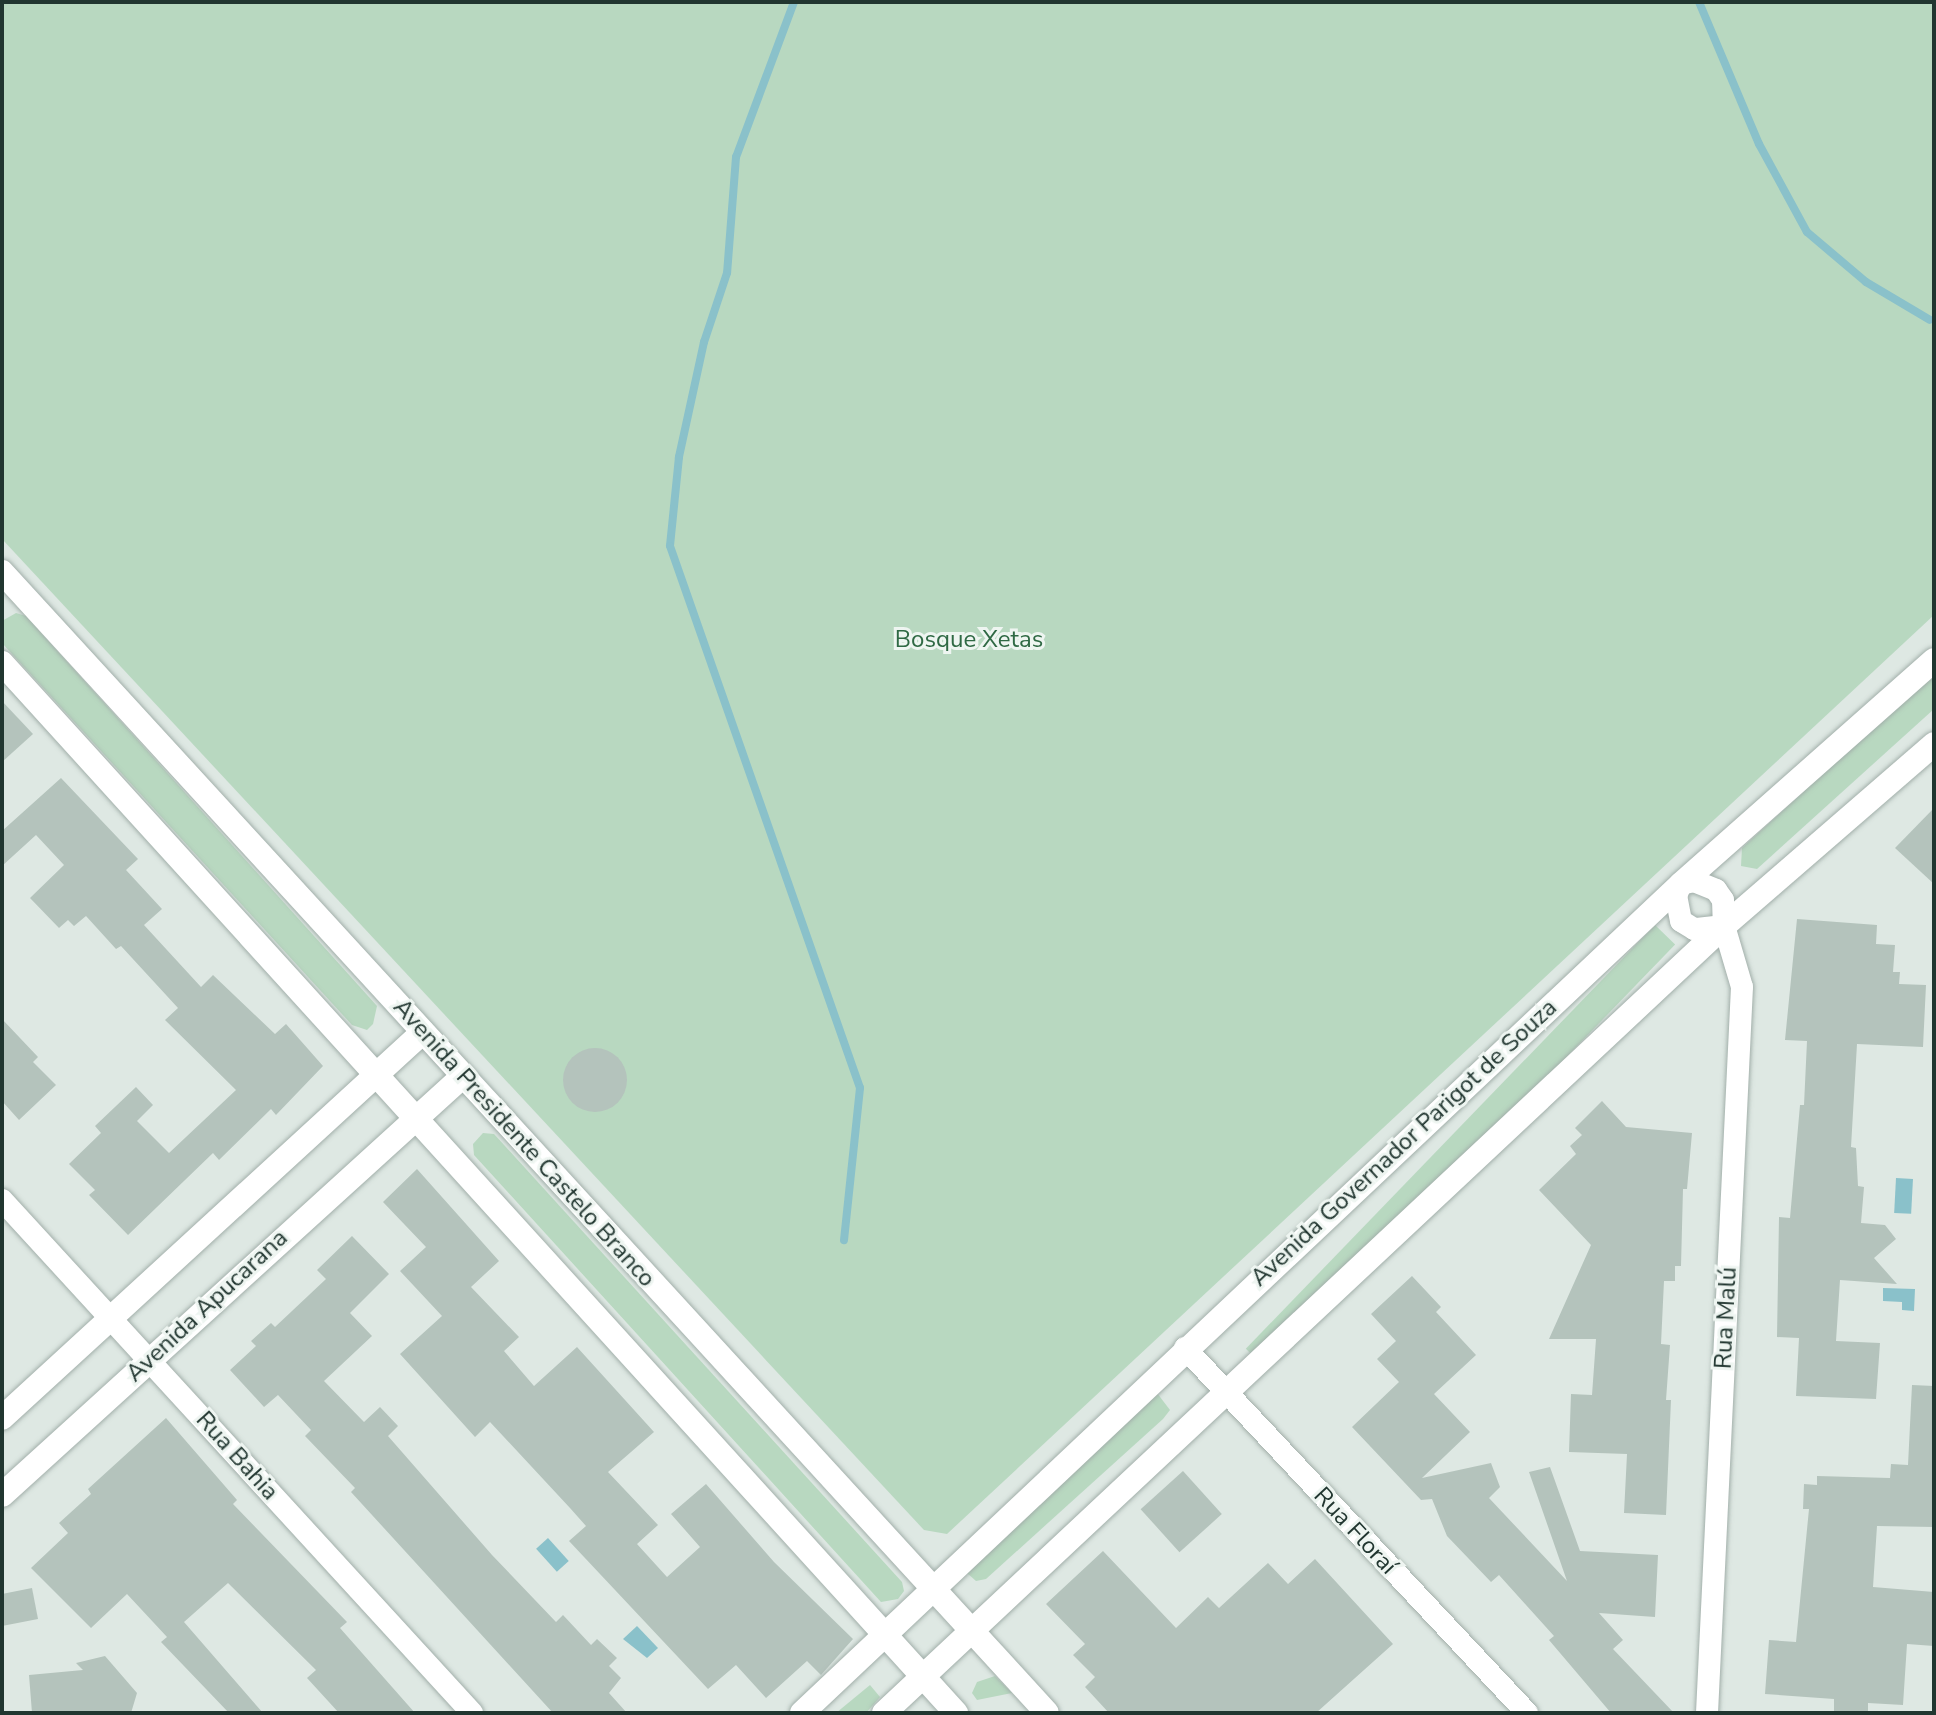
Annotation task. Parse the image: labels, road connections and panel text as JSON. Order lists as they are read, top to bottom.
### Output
{
  "streets": {
    "street": [
      "Avenida Presidente Castelo Branco",
      "Avenida Governador Parigot de Souza",
      "Avenida Apucarana",
      "Rua Malú",
      "Rua Bahia",
      "Rua Floraí"
    ]
  },
  "crossings": [
    ["Avenida Presidente Castelo Branco", "Avenida Governador Parigot de Souza"],
    ["Avenida Presidente Castelo Branco", "Avenida Apucarana"],
    ["Avenida Governador Parigot de Souza", "Rua Malú"],
    ["Avenida Governador Parigot de Souza", "Rua Floraí"],
    ["Avenida Apucarana", "Rua Bahia"]
  ],
  "parks": ["Bosque Xetas"]
}
